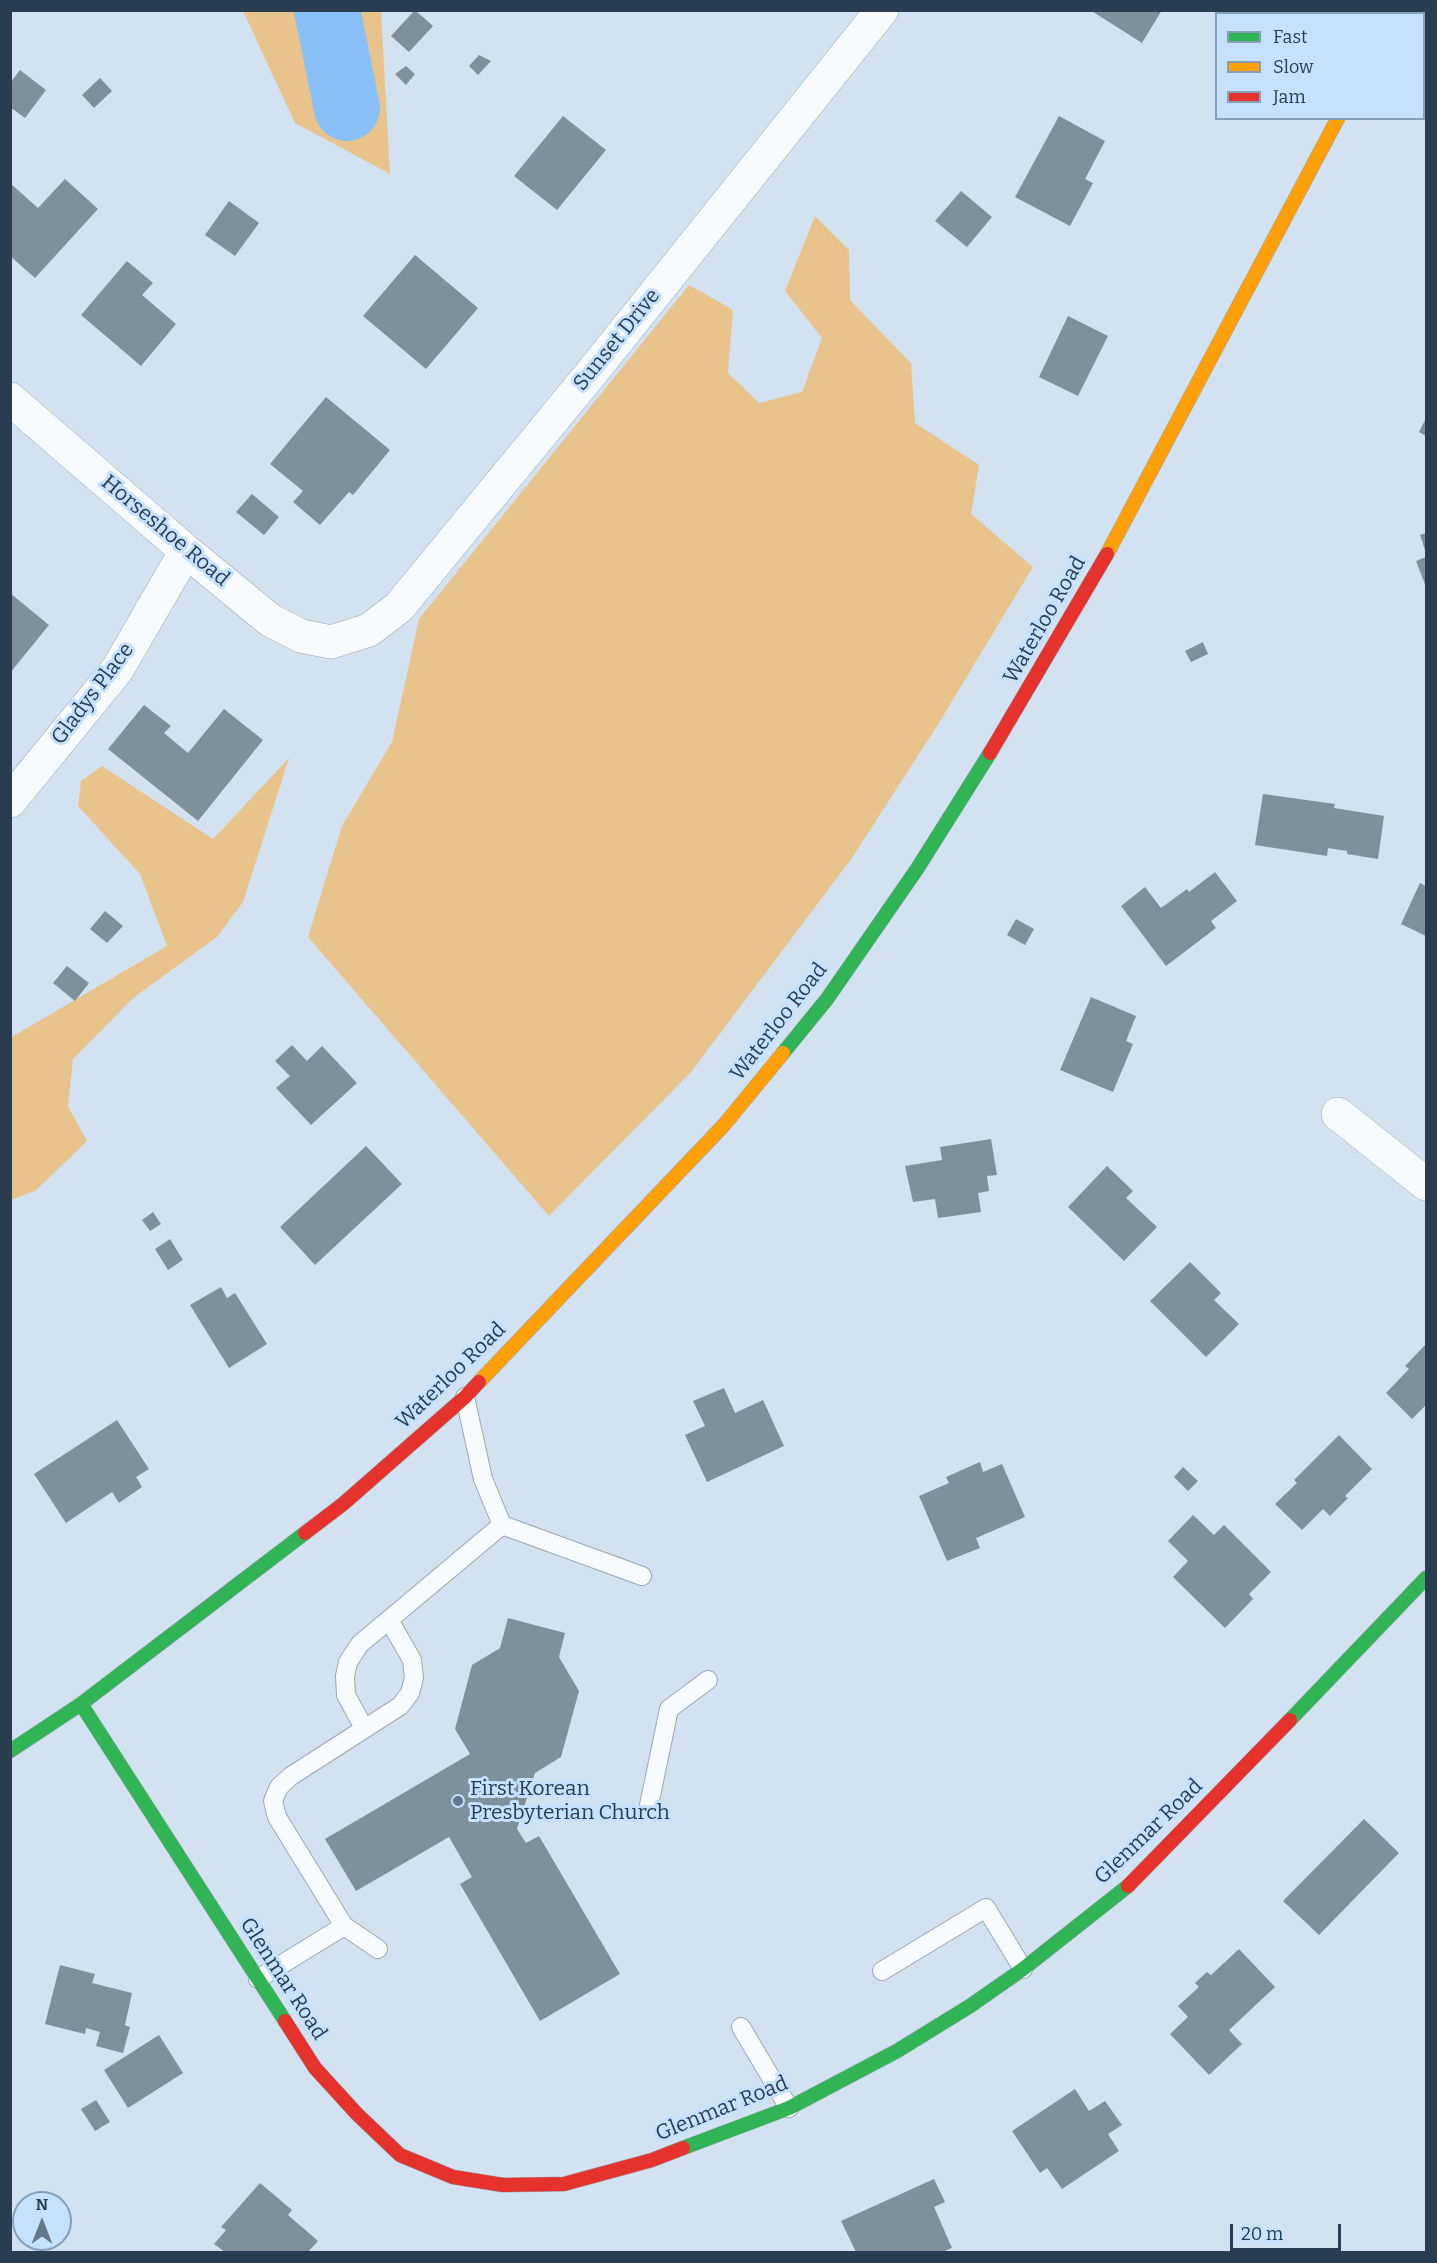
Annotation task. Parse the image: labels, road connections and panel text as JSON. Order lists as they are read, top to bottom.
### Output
{
  "streets": {
    "main road": ["Waterloo Road", "Glenmar Road"],
    "street": ["Sunset Drive", "Horseshoe Road", "Gladys Place"]
  },
  "crossings": [
    ["Sunset Drive", "Horseshoe Road"],
    ["Horseshoe Road", "Gladys Place"],
    ["Waterloo Road", "Glenmar Road"]
  ],
  "places": ["First Korean Presbyterian Church"],
  "legend": ["Fast", "Slow", "Jam"],
  "scale_bar": "20 m",
  "north": "top"
}
